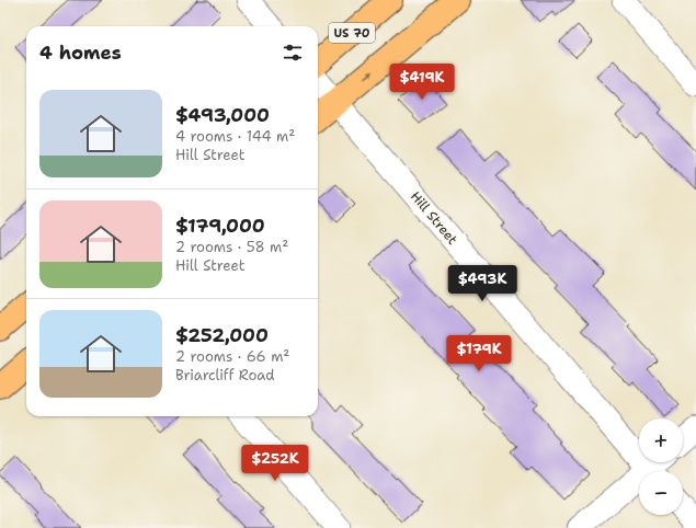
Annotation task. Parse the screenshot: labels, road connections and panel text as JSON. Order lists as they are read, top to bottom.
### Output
{
  "streets": {
    "highway": ["US 70"],
    "street": ["Hill Street"]
  },
  "page": {
    "heading": "4 homes",
    "price": [
      "$419K",
      "$493K",
      "$179K",
      "$252K"
    ],
    "list": [
      {
        "name": "$493,000",
        "note": "4 rooms · 144 m² · Hill Street"
      },
      {
        "name": "$179,000",
        "note": "2 rooms · 58 m² · Hill Street"
      },
      {
        "name": "$252,000",
        "note": "2 rooms · 66 m² · Briarcliff Road"
      }
    ],
    "map_buttons": ["+", "−"]
  }
}
